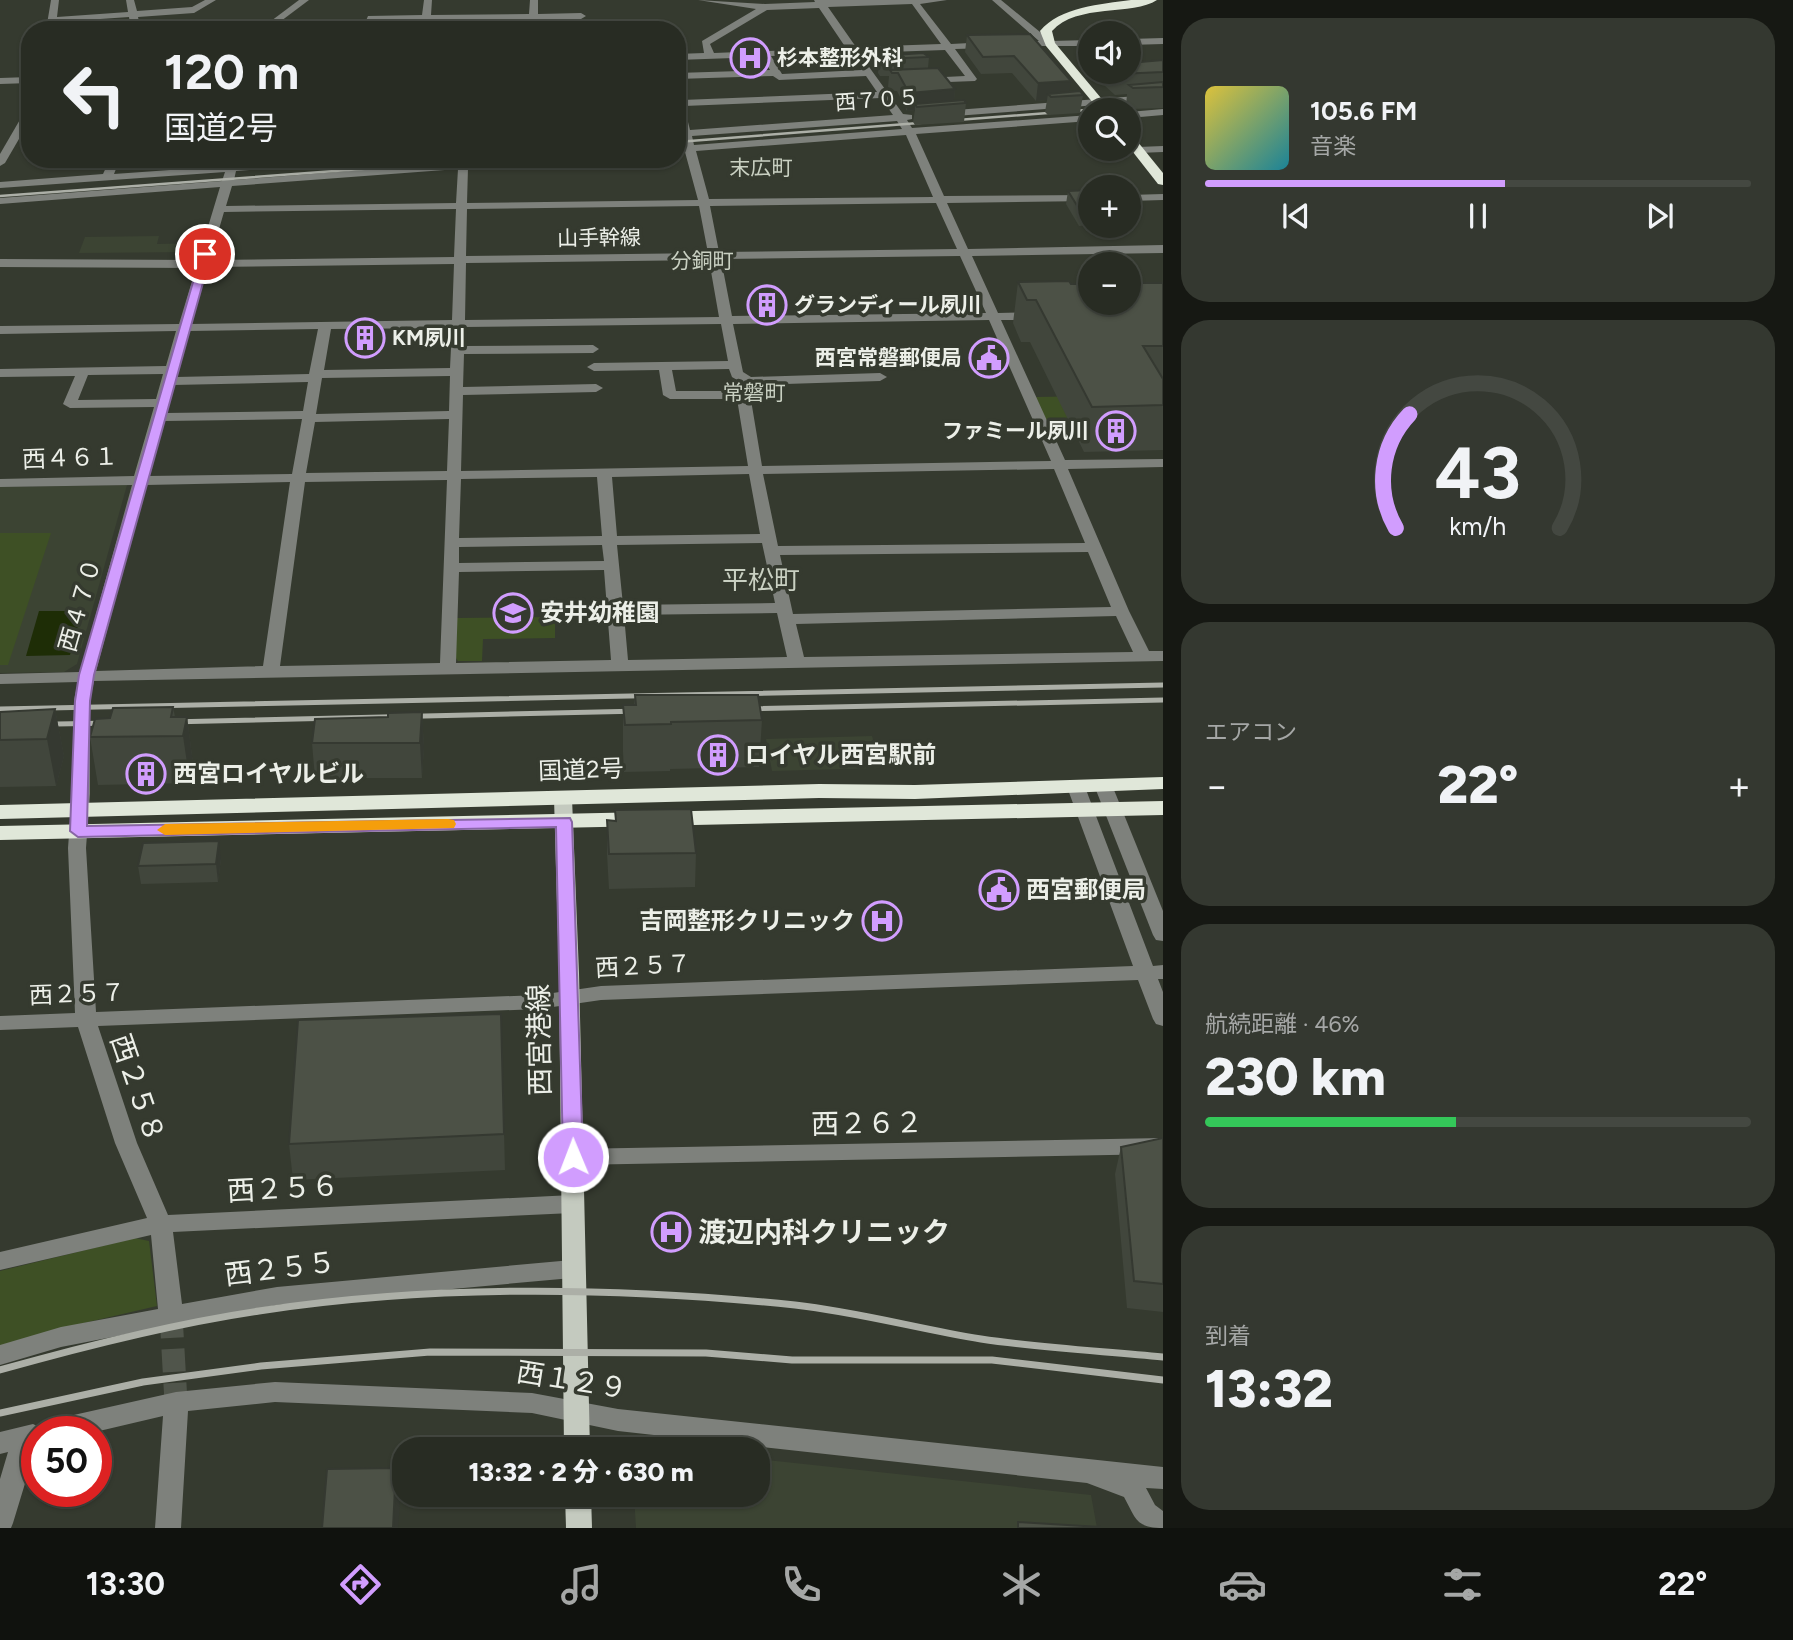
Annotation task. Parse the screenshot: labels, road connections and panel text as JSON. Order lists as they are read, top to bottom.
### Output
{
  "streets": {
    "highway": ["国道2号"],
    "main road": ["西宮港線"],
    "street": [
      "西７０５",
      "山手幹線",
      "西４６１",
      "西４７０",
      "西２５７",
      "西２５８",
      "西２６２",
      "西２５６",
      "西２５５",
      "西１２９"
    ]
  },
  "crossings": [
    ["山手幹線", "西４７０"],
    ["西４６１", "西４７０"],
    ["西４７０", "国道2号"],
    ["西４７０", "西２５８"],
    ["国道2号", "西宮港線"],
    ["国道2号", "西２５８"],
    ["西２５７", "西宮港線"],
    ["西２５７", "西２５８"],
    ["西宮港線", "西２６２"],
    ["西宮港線", "西２５６"],
    ["西宮港線", "西２５５"],
    ["西宮港線", "西１２９"],
    ["西２５８", "西２５６"],
    ["西２５８", "西２５５"]
  ],
  "districts": [
    "末広町",
    "分銅町",
    "常磐町",
    "平松町"
  ],
  "places": {
    "hospital": ["杉本整形外科", "吉岡整形クリニック", "渡辺内科クリニック"],
    "building": [
      "グランディール夙川",
      "KM夙川",
      "ファミール夙川",
      "ロイヤル西宮駅前",
      "西宮ロイヤルビル"
    ],
    "public building": ["西宮常磐郵便局", "西宮郵便局"],
    "school or university": ["安井幼稚園"]
  },
  "page": {
    "map_buttons": ["+", "−"],
    "turn": ["120 m", "国道2号"],
    "song": ["105.6 FM", "音楽"],
    "tile": [
      "エアコン",
      ["航続距離 · 46%", "230 km"],
      ["到着", "13:32"]
    ],
    "heat": ["−", "22°", "+"],
    "limit": "50",
    "trip": "13:32 · 2 分 · 630 m",
    "tabs": ["13:30", "22°"],
    "gauge": ["43", "km/h"]
  }
}
